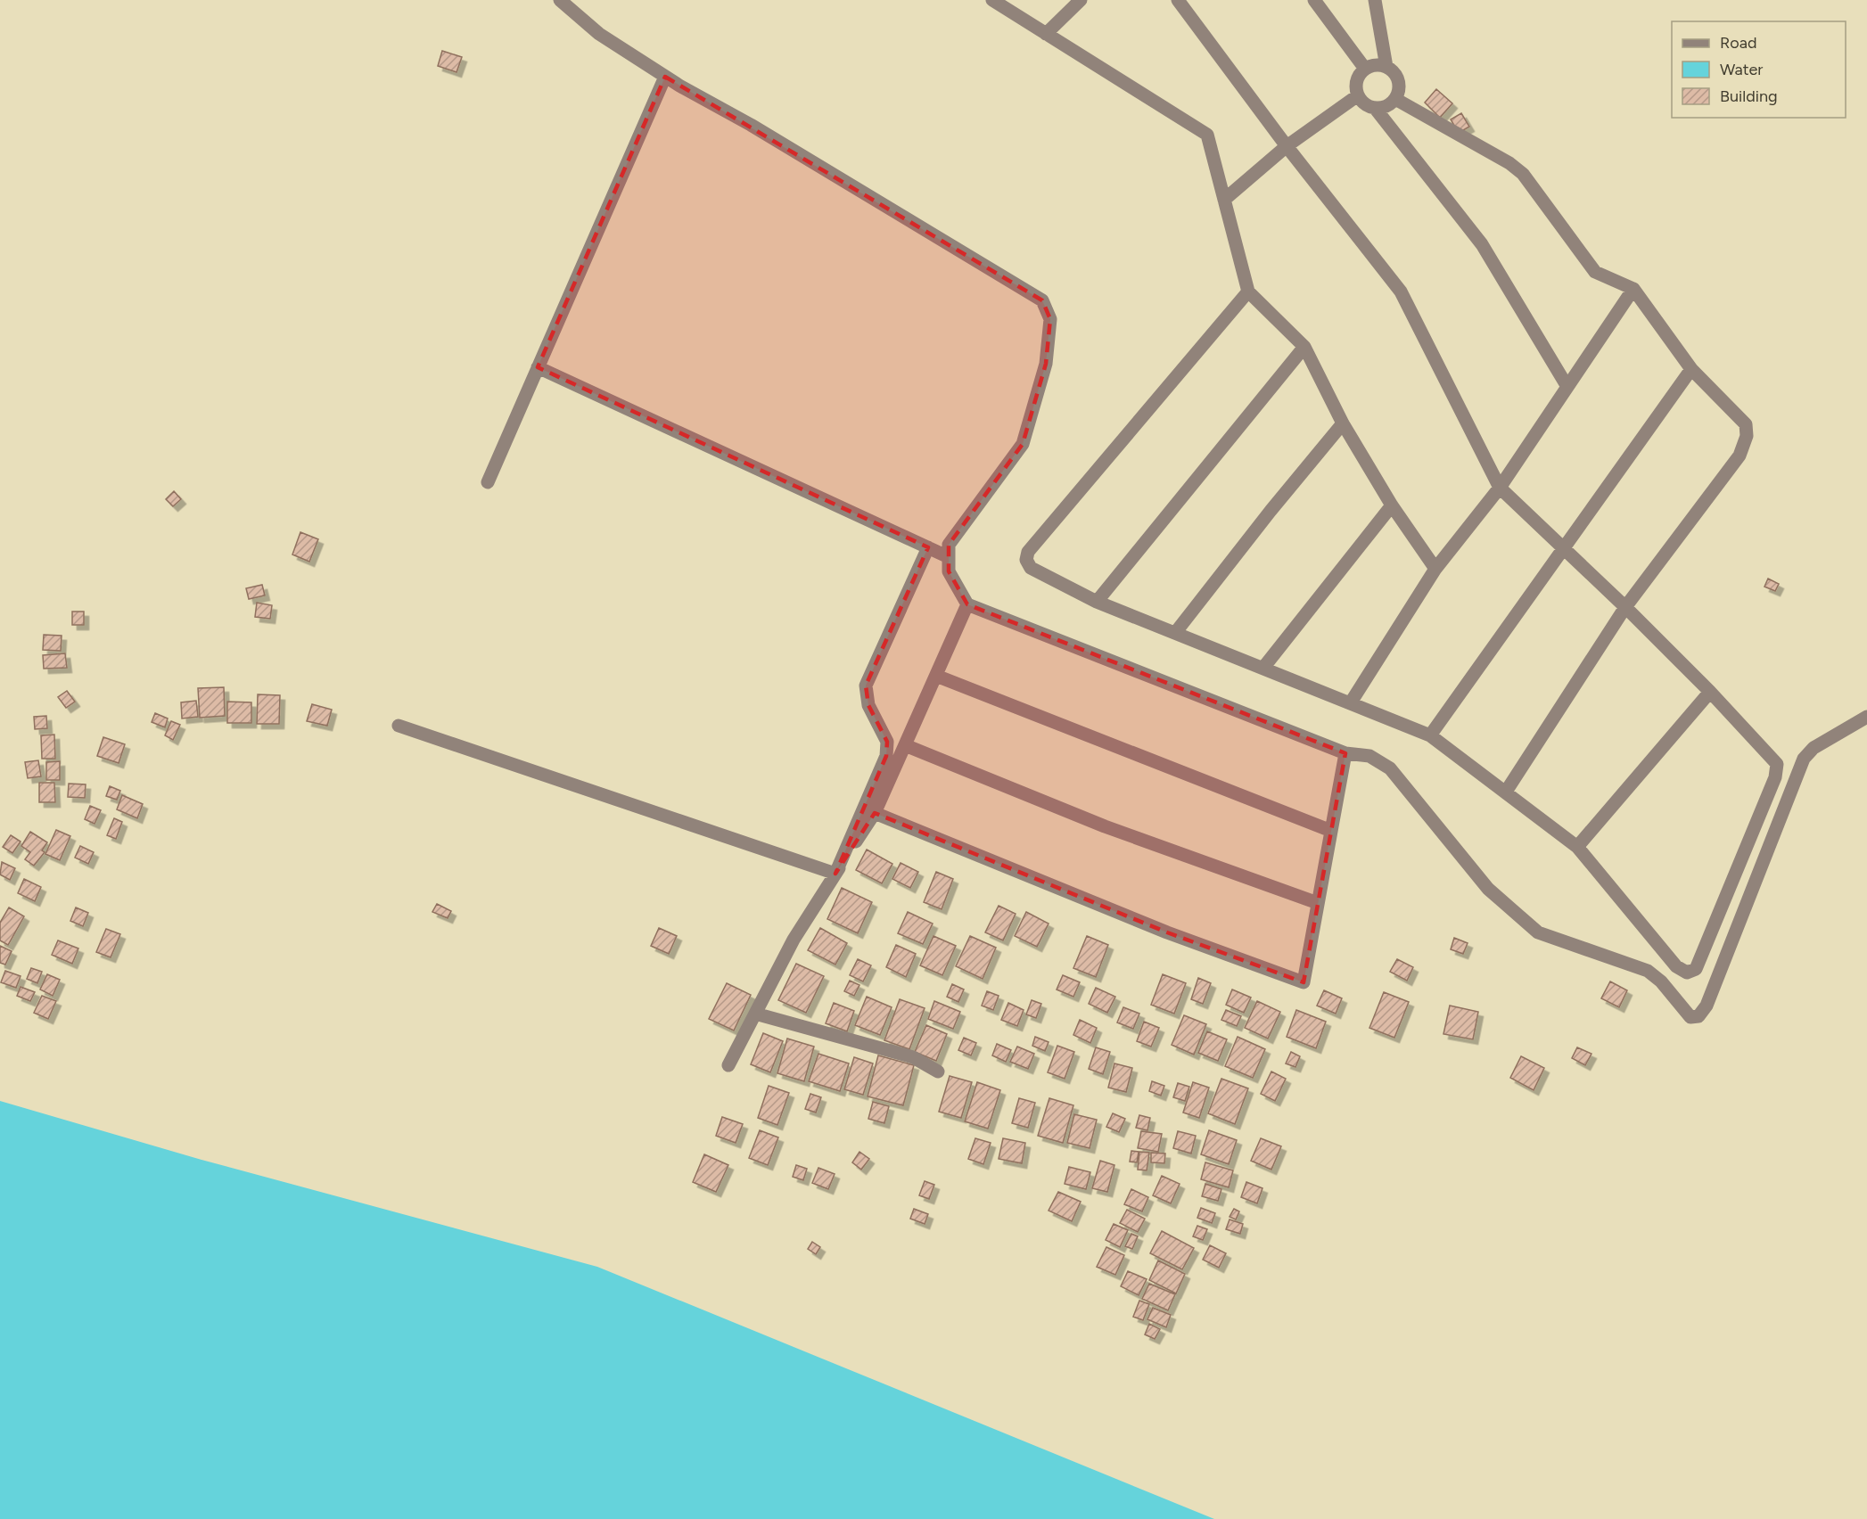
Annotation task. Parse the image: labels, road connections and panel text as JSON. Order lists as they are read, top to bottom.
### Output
{
  "legend": ["Road", "Water", "Building"]
}
